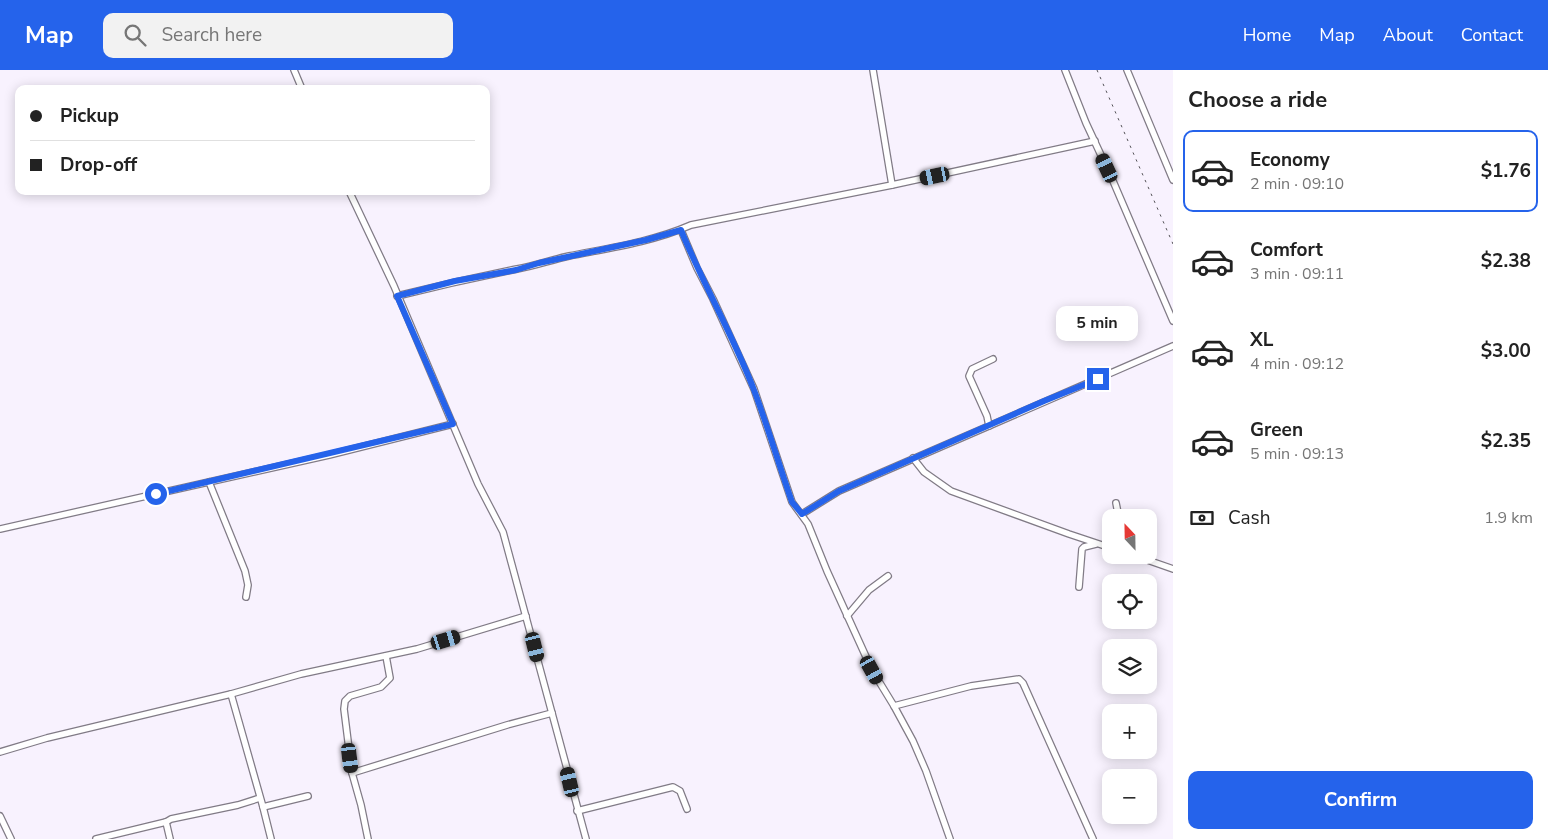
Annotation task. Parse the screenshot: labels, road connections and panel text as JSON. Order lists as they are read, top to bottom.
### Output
{
  "north": "top",
  "page": {
    "header": "Map",
    "search": "Search here",
    "nav": [
      "Home",
      "Map",
      "About",
      "Contact"
    ],
    "heading": "Choose a ride",
    "banner": ["Pickup", "Drop-off"],
    "list": [
      {
        "name": "Economy",
        "note": "2 min · 09:10",
        "value": "$1.76"
      },
      {
        "name": "Comfort",
        "note": "3 min · 09:11",
        "value": "$2.38"
      },
      {
        "name": "XL",
        "note": "4 min · 09:12",
        "value": "$3.00"
      },
      {
        "name": "Green",
        "note": "5 min · 09:13",
        "value": "$2.35"
      }
    ],
    "bubble": "5 min",
    "pay": ["Cash", "1.9 km"],
    "map_buttons": ["+", "−"],
    "buttons": "Confirm"
  }
}
